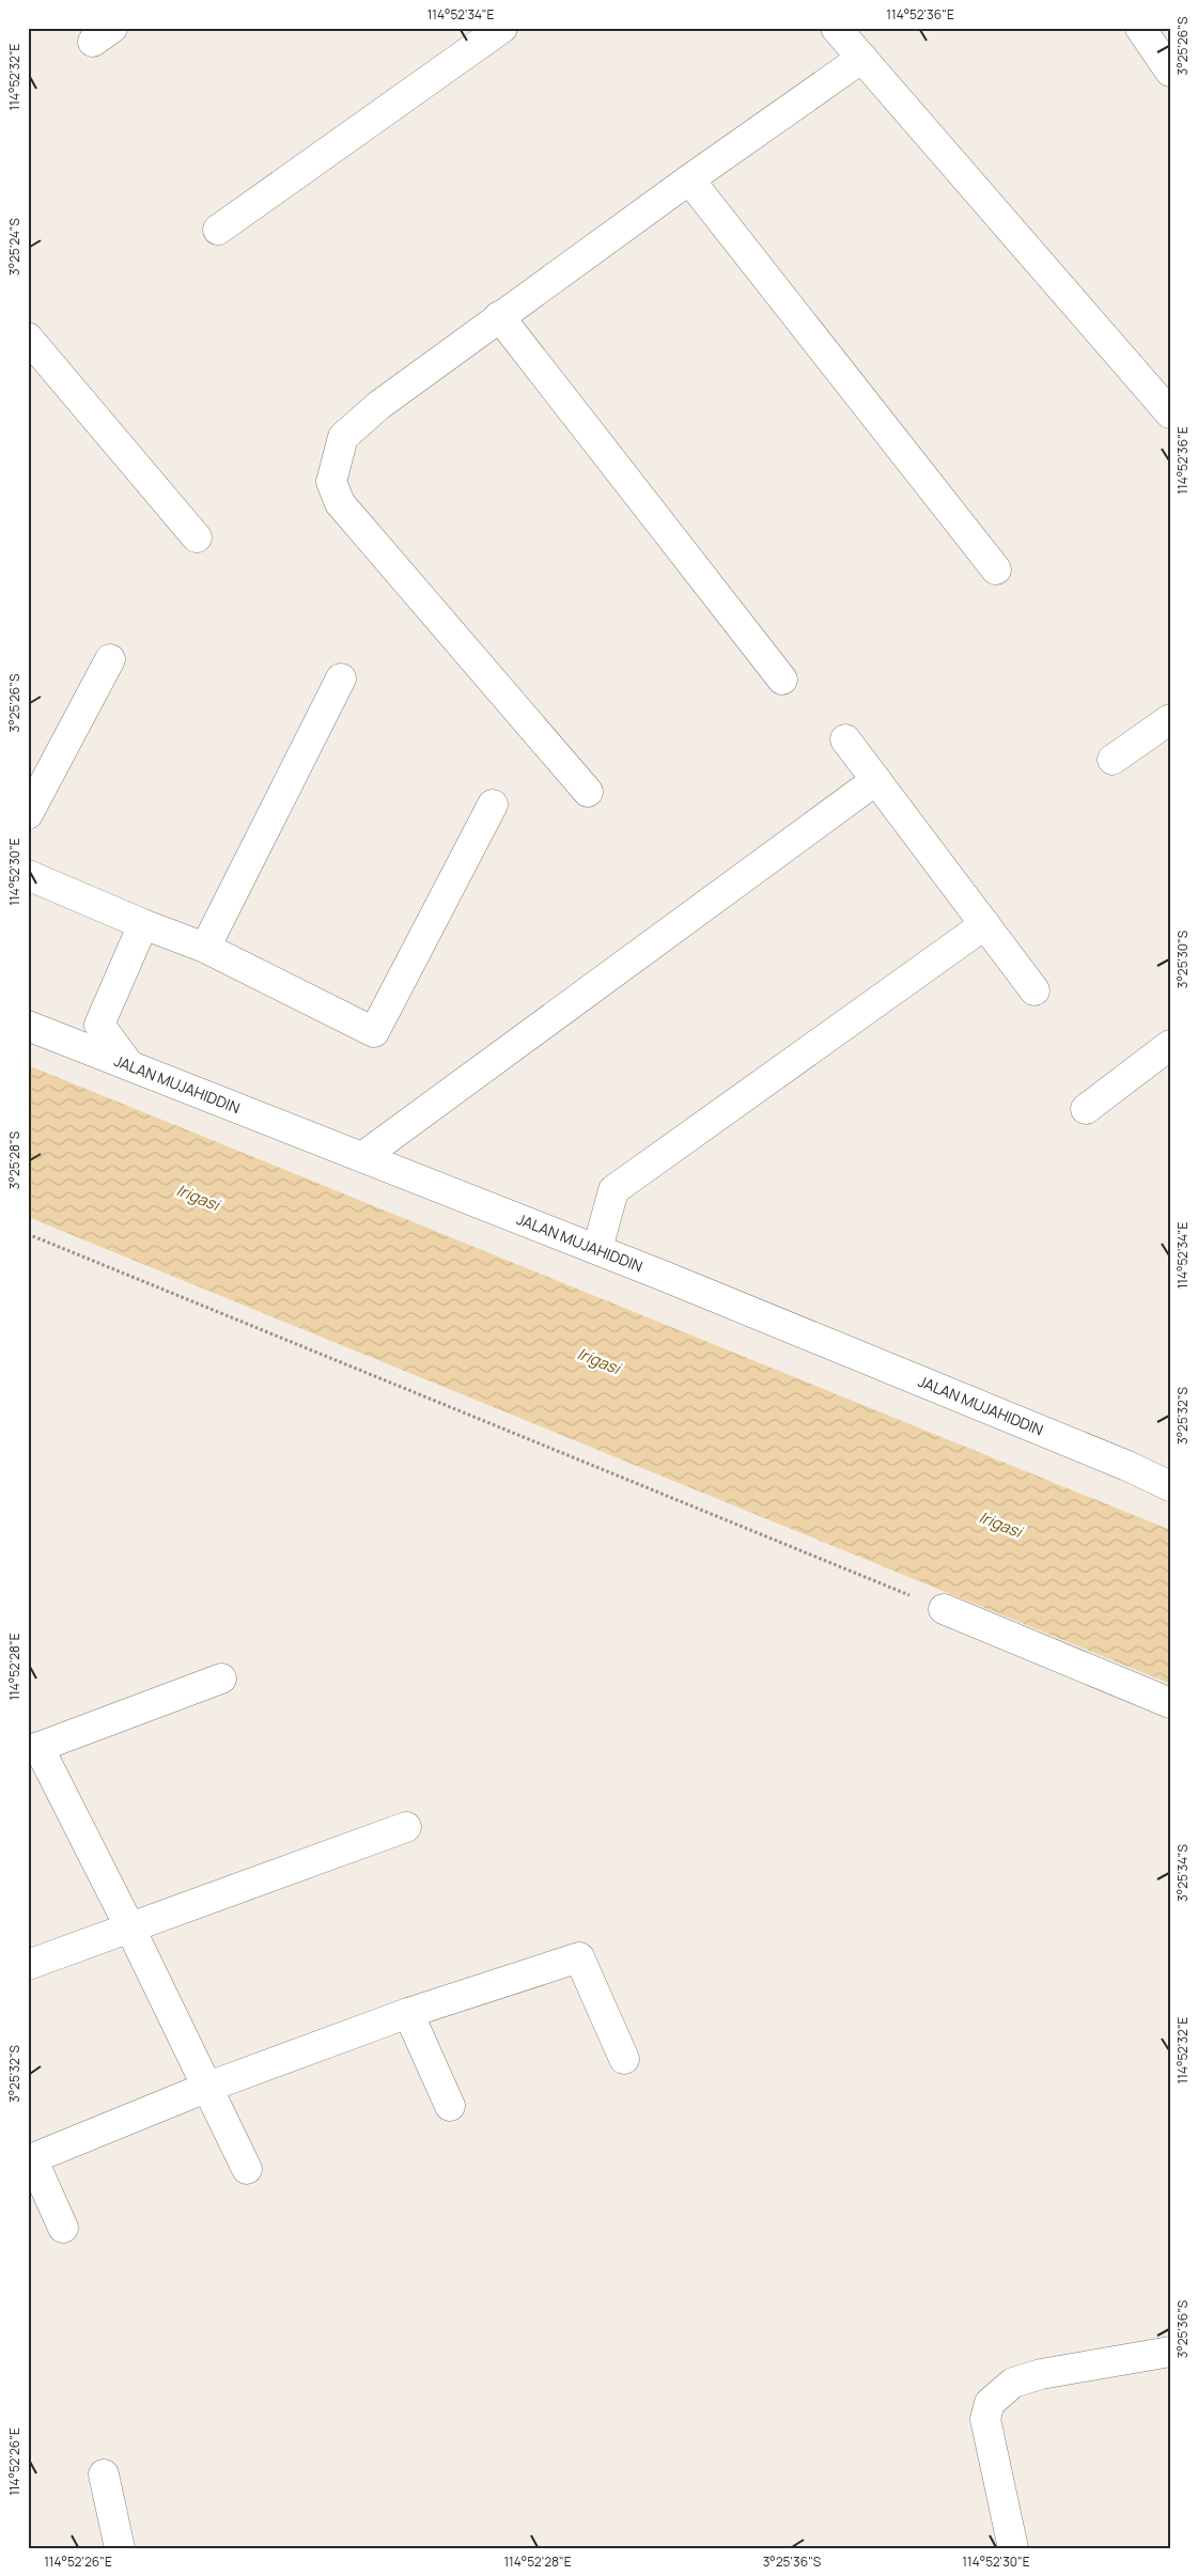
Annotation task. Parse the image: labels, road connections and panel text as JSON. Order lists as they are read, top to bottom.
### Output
{
  "streets": {
    "street": ["JALAN MUJAHIDDIN"]
  },
  "water": ["Irigasi"],
  "coordinates": [
    "114°52'34\"E",
    "114°52'36\"E",
    "3°25'26\"S",
    "114°52'32\"E",
    "3°25'24\"S",
    "114°52'30\"E",
    "3°25'30\"S",
    "3°25'28\"S",
    "3°25'32\"S",
    "114°52'28\"E",
    "3°25'34\"S",
    "3°25'36\"S",
    "114°52'26\"E"
  ]
}
